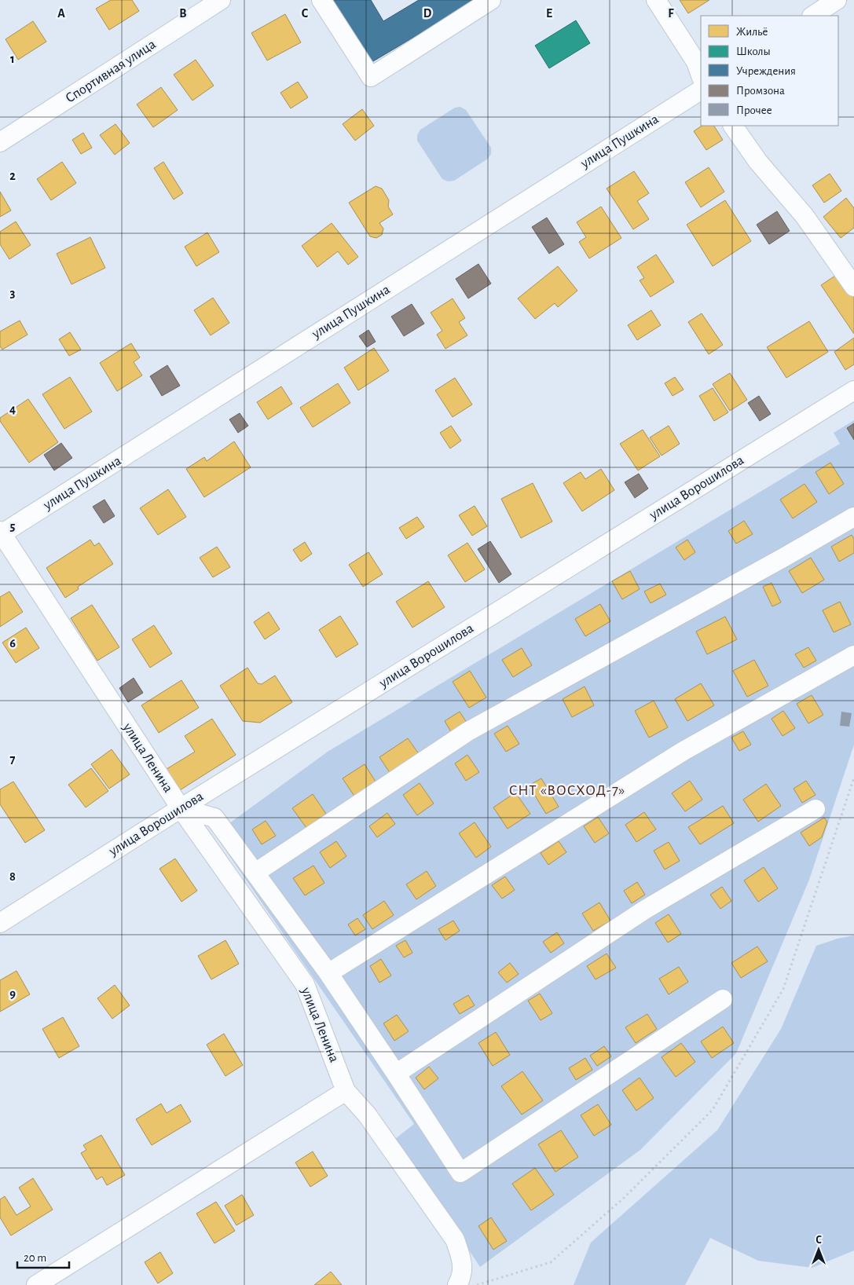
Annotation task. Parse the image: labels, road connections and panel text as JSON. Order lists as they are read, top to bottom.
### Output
{
  "streets": {
    "street": [
      "Спортивная улица",
      "улица Пушкина",
      "улица Ворошилова",
      "улица Ленина"
    ]
  },
  "crossings": [
    ["улица Пушкина", "улица Ленина"],
    ["улица Ворошилова", "улица Ленина"]
  ],
  "districts": ["СНТ «ВОСХОД-7»"],
  "legend": [
    "Жильё",
    "Школы",
    "Учреждения",
    "Промзона",
    "Прочее"
  ],
  "scale_bar": "20 m",
  "north": "top",
  "grid": {
    "columns": [
      "A",
      "B",
      "C",
      "D",
      "E",
      "F"
    ],
    "rows": [
      "1",
      "2",
      "3",
      "4",
      "5",
      "6",
      "7",
      "8",
      "9"
    ]
  }
}
